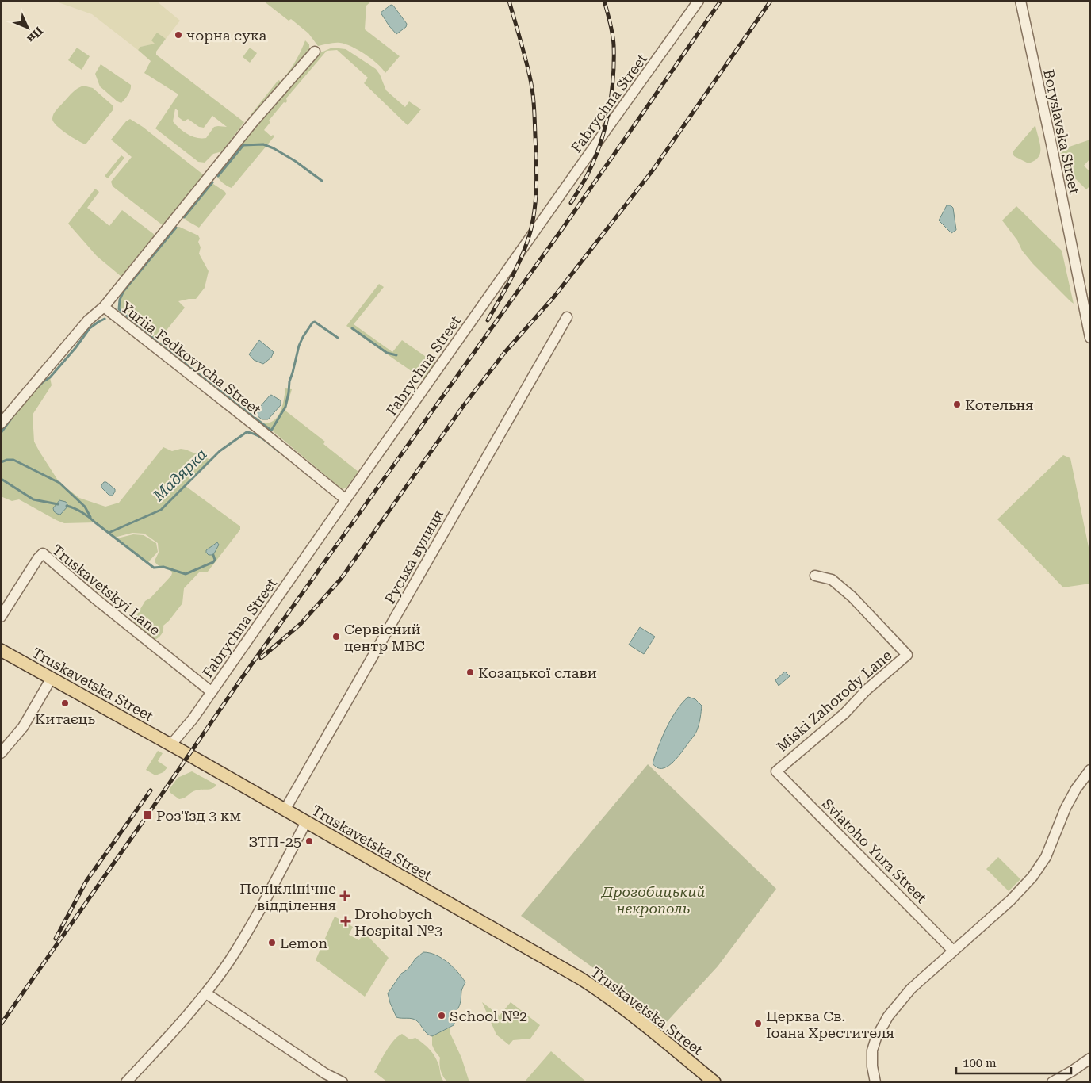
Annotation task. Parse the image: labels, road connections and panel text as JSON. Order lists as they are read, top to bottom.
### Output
{
  "streets": {
    "main road": ["Truskavetska Street"],
    "street": [
      "Fabrychna Street",
      "Boryslavska Street",
      "Yuriia Fedkovycha Street",
      "Руська вулиця",
      "Truskavetskyi Lane",
      "Miski Zahorody Lane",
      "Sviatoho Yura Street"
    ]
  },
  "crossings": [
    ["Fabrychna Street", "Yuriia Fedkovycha Street"],
    ["Fabrychna Street", "Truskavetskyi Lane"],
    ["Fabrychna Street", "Truskavetska Street"],
    ["Руська вулиця", "Truskavetska Street"],
    ["Miski Zahorody Lane", "Sviatoho Yura Street"]
  ],
  "water": ["Мадярка"],
  "parks": ["Дрогобицький некрополь"],
  "places": {
    "other": [
      "чорна сука",
      "Котельня",
      "Сервісний центр МВС",
      "Козацької слави",
      "Китаєць",
      "ЗТП-25",
      "Lemon",
      "School №2",
      "Церква Св. Іоана Хрестителя"
    ],
    "transit": ["Роз'їзд 3 км"],
    "health": ["Поліклінічне відділення", "Drohobych Hospital №3"]
  },
  "scale_bar": "100 m",
  "north": "bottom right"
}
